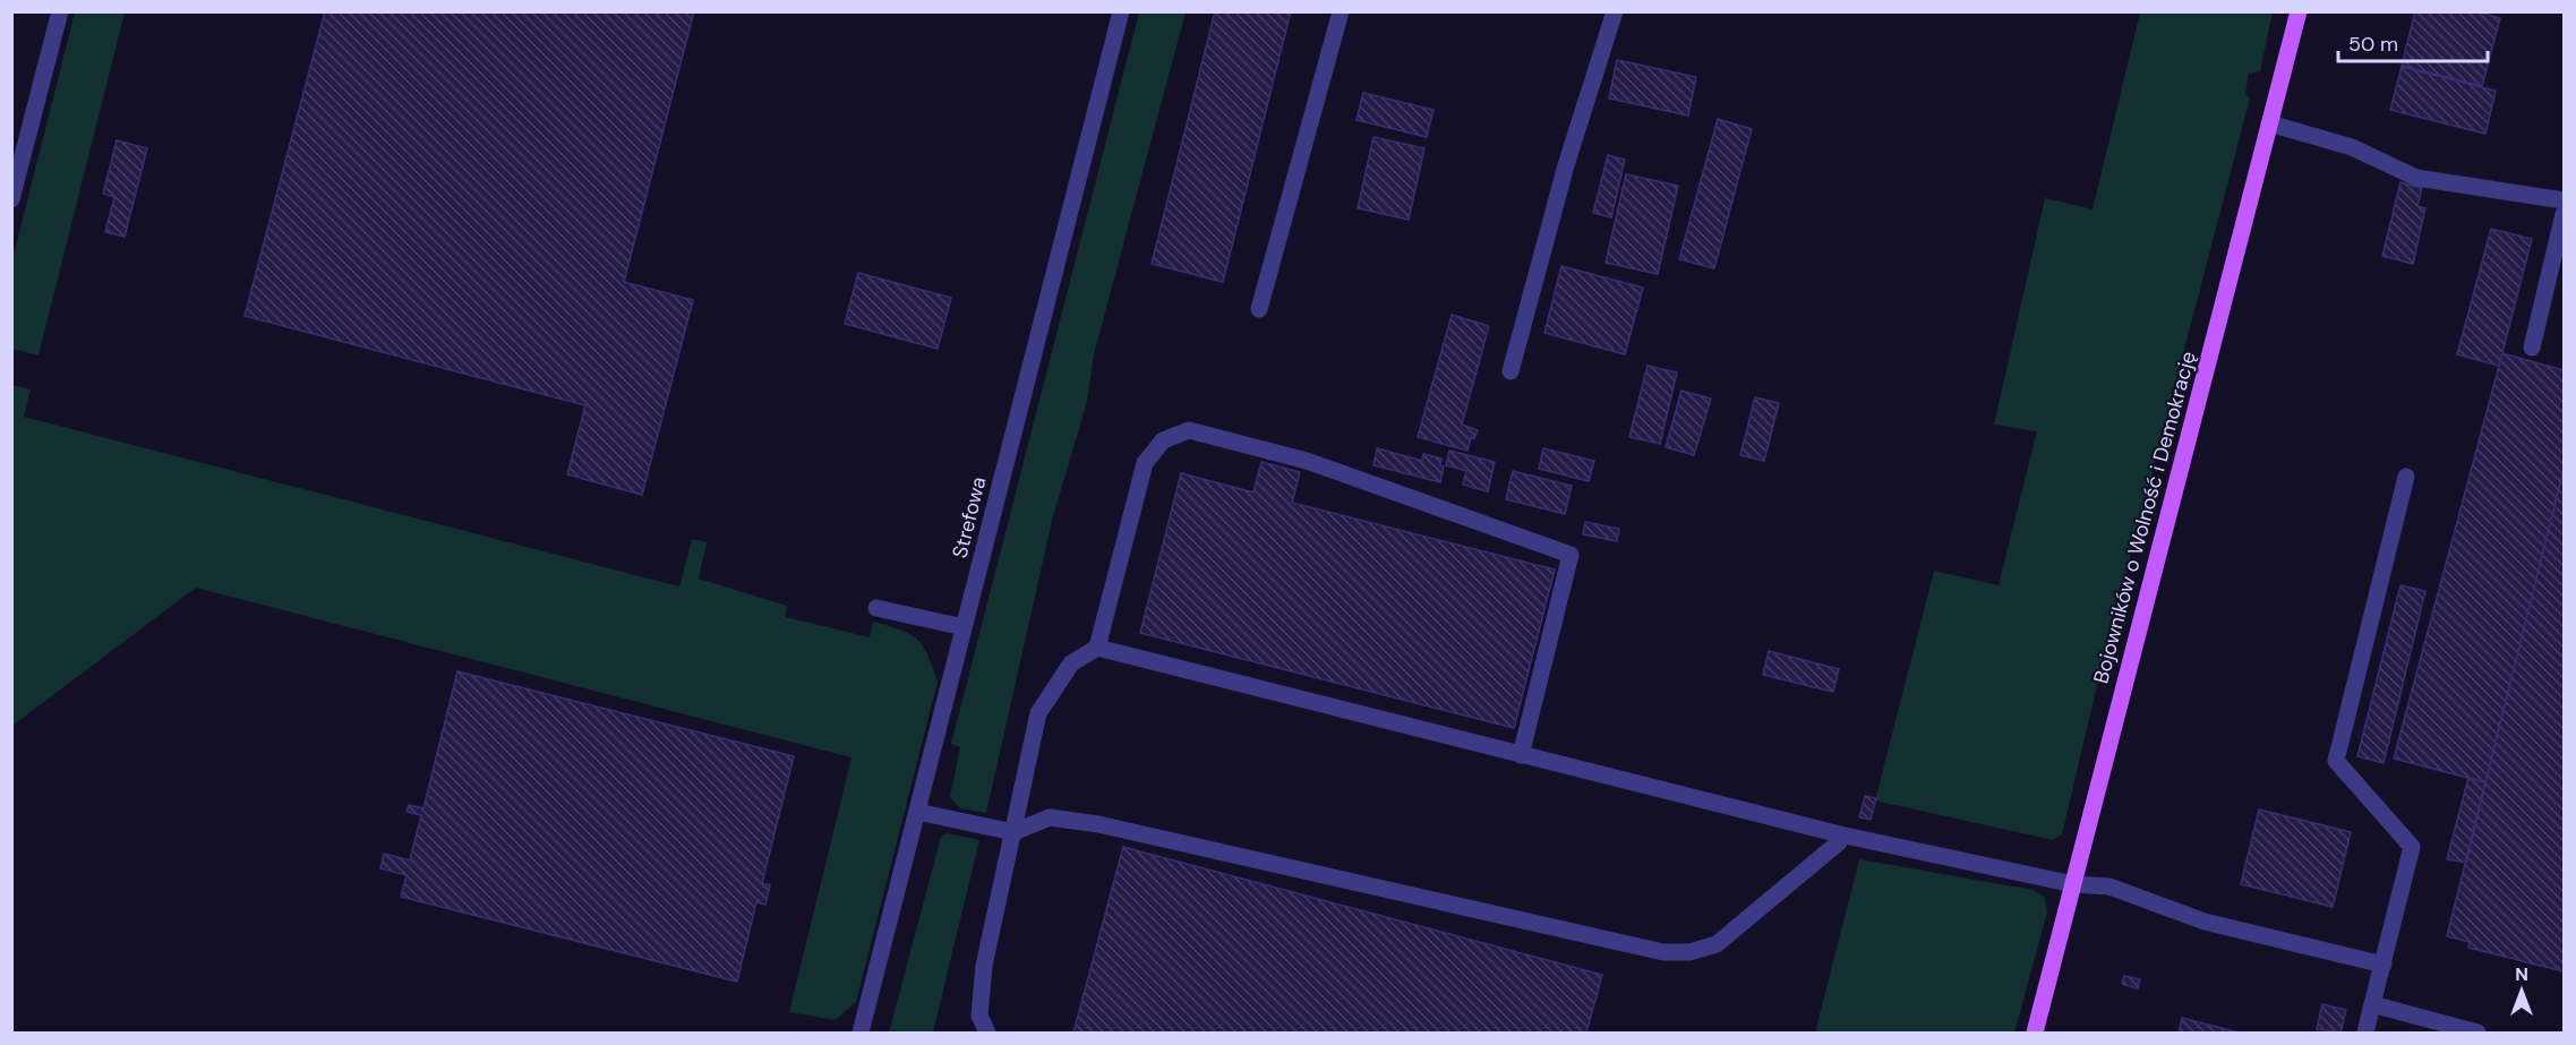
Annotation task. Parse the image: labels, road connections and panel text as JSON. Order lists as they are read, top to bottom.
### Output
{
  "streets": {
    "main road": ["Bojowników o Wolność i Demokrację"],
    "street": ["Strefowa"]
  },
  "scale_bar": "50 m",
  "north": "top"
}
